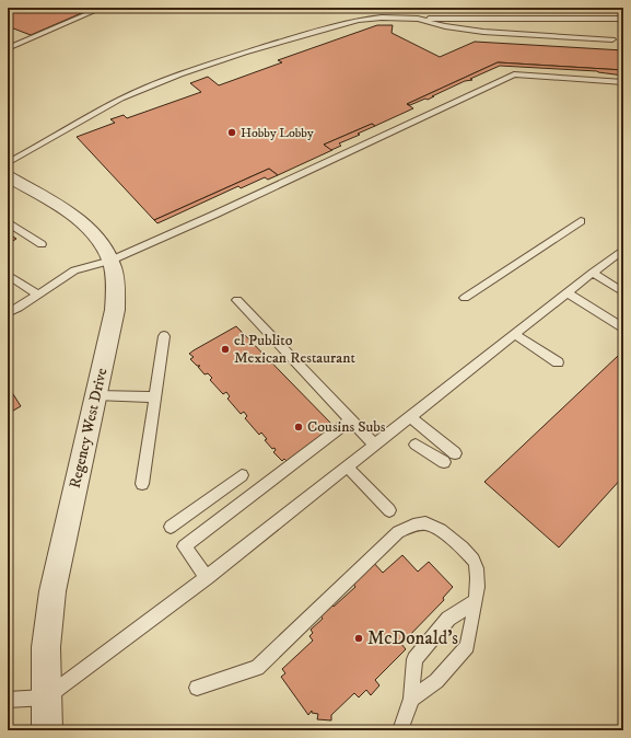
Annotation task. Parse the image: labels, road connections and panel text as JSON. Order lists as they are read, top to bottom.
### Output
{
  "streets": {
    "street": ["Regency West Drive"]
  },
  "places": [
    "Hobby Lobby",
    "el Publito Mexican Restaurant",
    "Cousins Subs",
    "McDonald's"
  ]
}
